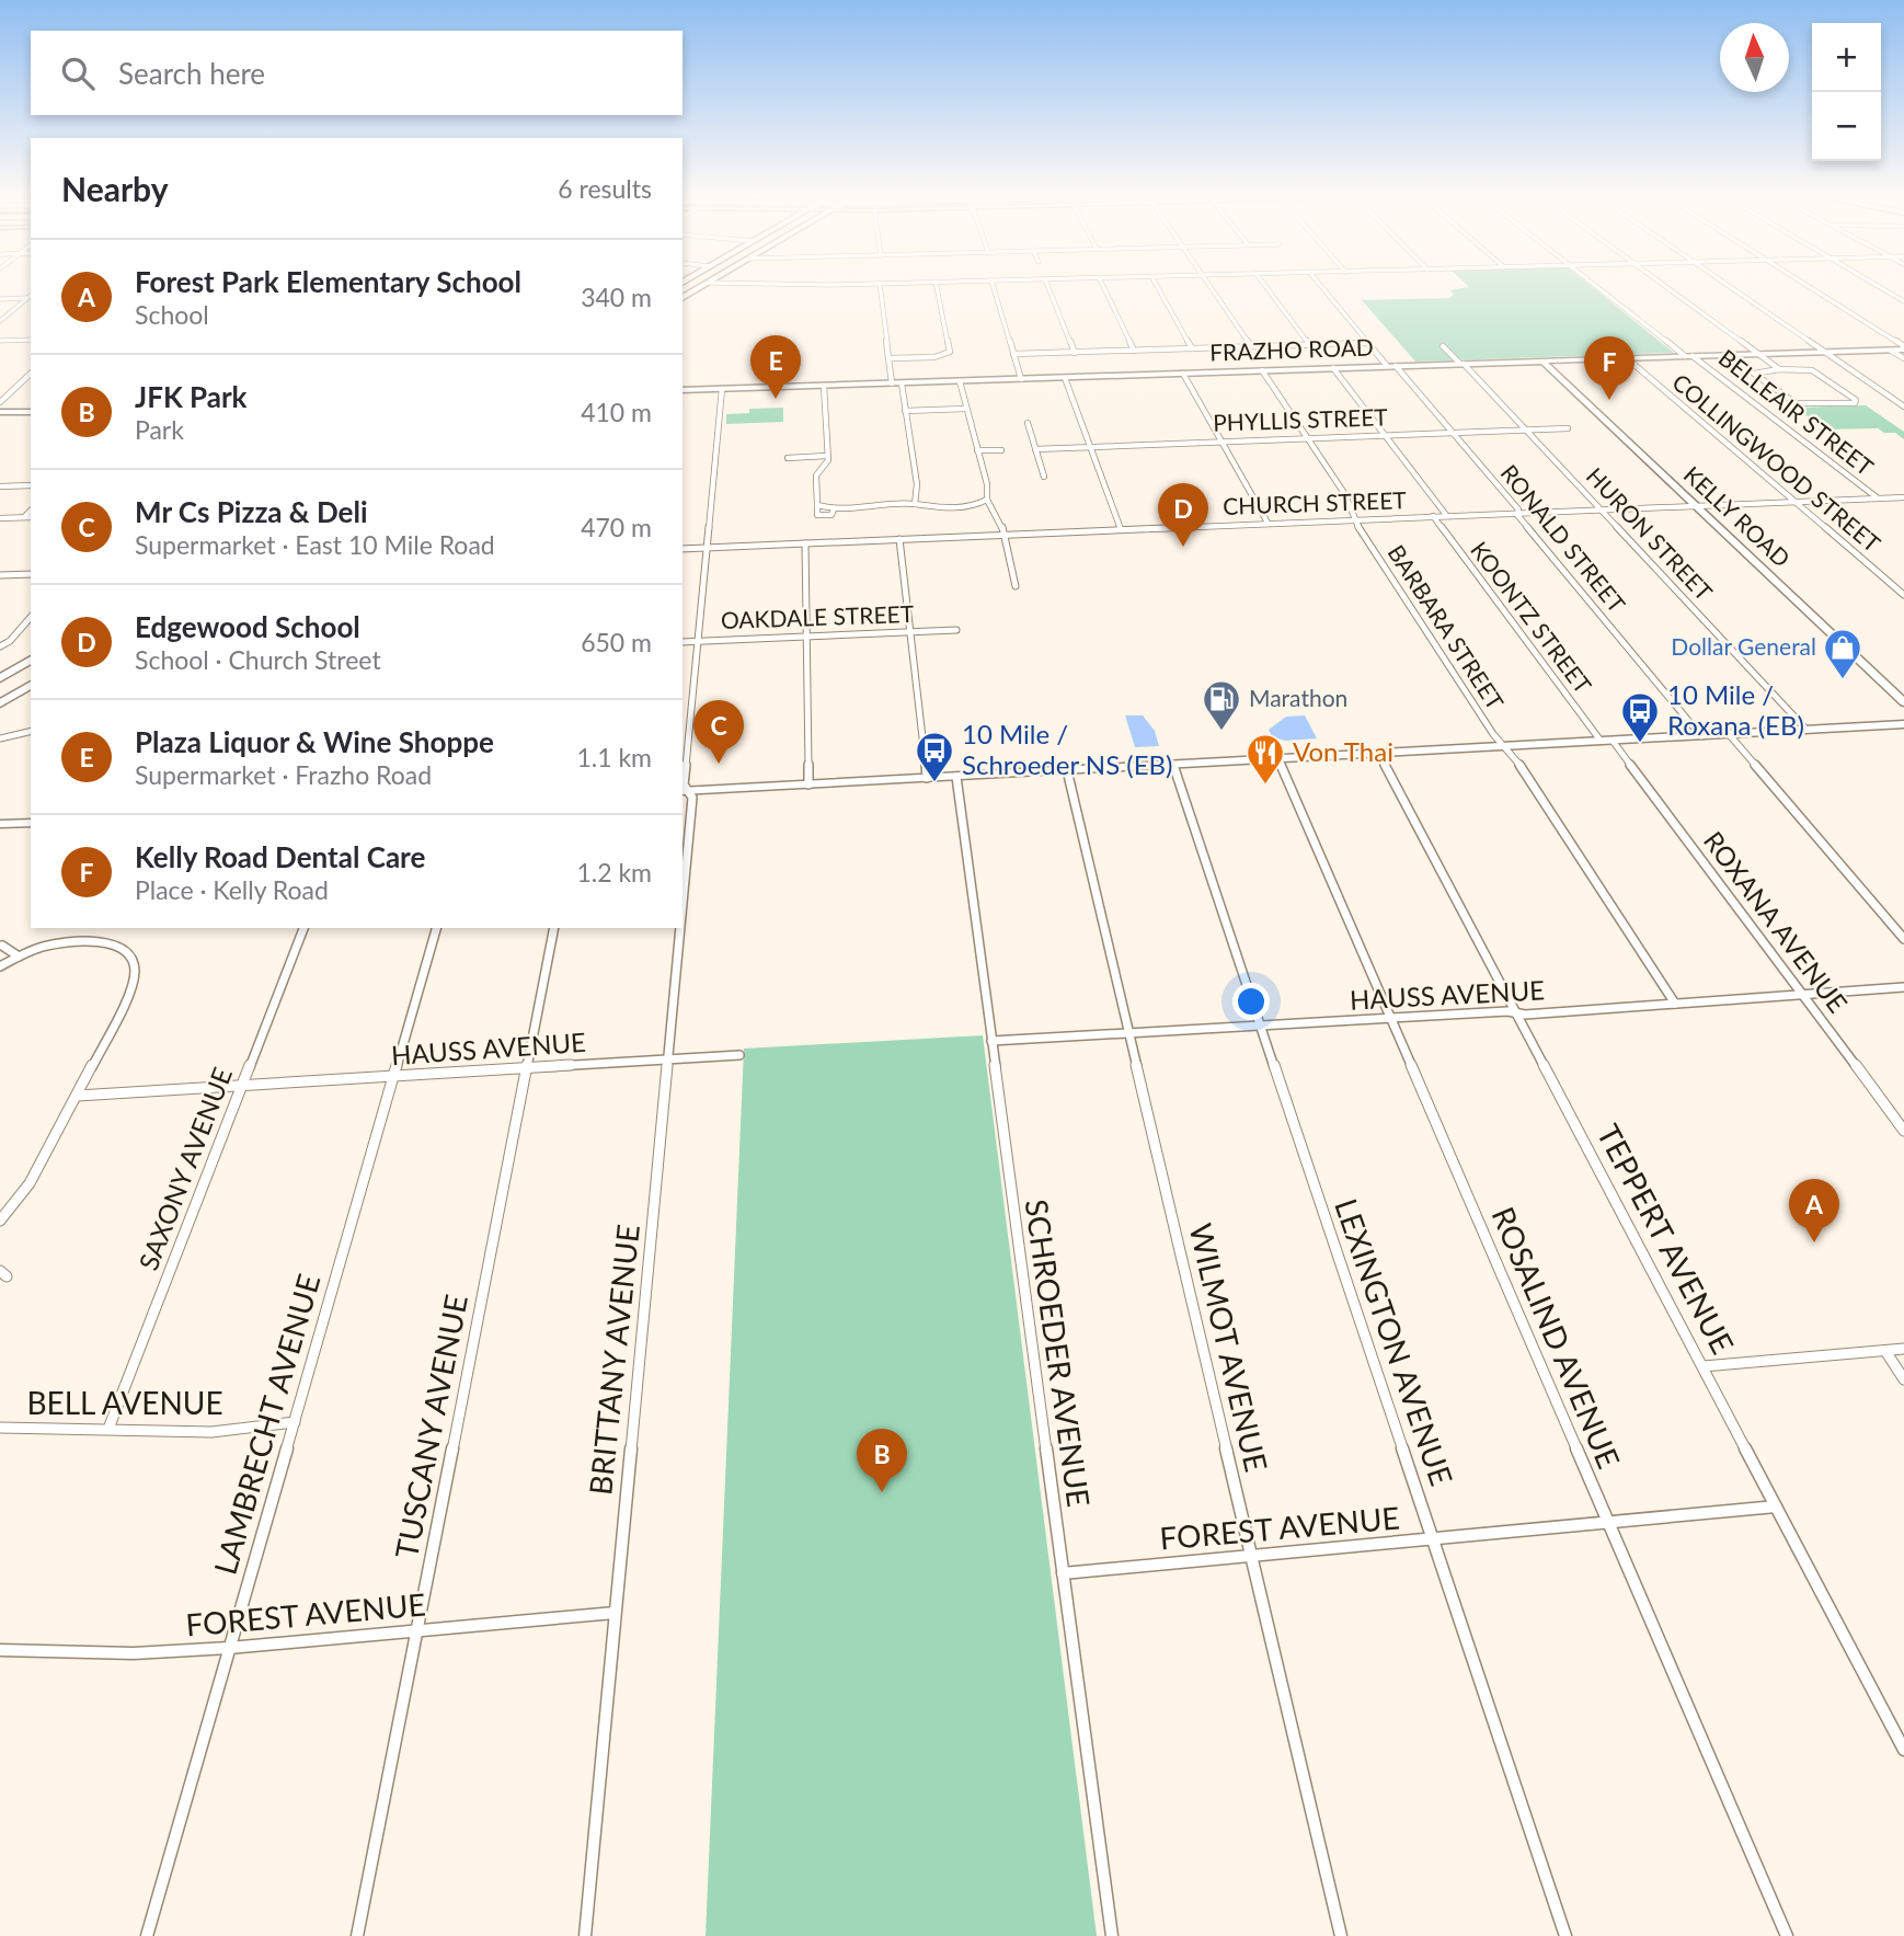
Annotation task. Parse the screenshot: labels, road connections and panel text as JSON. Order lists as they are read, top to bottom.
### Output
{
  "streets": {
    "main road": ["FRAZHO ROAD", "KELLY ROAD"],
    "street": [
      "BELLEAIR STREET",
      "PHYLLIS STREET",
      "COLLINGWOOD STREET",
      "CHURCH STREET",
      "HURON STREET",
      "RONALD STREET",
      "OAKDALE STREET",
      "KOONTZ STREET",
      "BARBARA STREET",
      "ROXANA AVENUE",
      "HAUSS AVENUE",
      "SAXONY AVENUE",
      "TEPPERT AVENUE",
      "ROSALIND AVENUE",
      "LEXINGTON AVENUE",
      "WILMOT AVENUE",
      "SCHROEDER AVENUE",
      "BRITTANY AVENUE",
      "BELL AVENUE",
      "LAMBRECHT AVENUE",
      "TUSCANY AVENUE",
      "FOREST AVENUE"
    ]
  },
  "crossings": [
    ["FRAZHO ROAD", "BELLEAIR STREET"],
    ["FRAZHO ROAD", "COLLINGWOOD STREET"],
    ["FRAZHO ROAD", "KELLY ROAD"],
    ["FRAZHO ROAD", "HURON STREET"],
    ["FRAZHO ROAD", "RONALD STREET"],
    ["FRAZHO ROAD", "BARBARA STREET"],
    ["FRAZHO ROAD", "BRITTANY AVENUE"],
    ["BELLEAIR STREET", "CHURCH STREET"],
    ["PHYLLIS STREET", "HURON STREET"],
    ["PHYLLIS STREET", "RONALD STREET"],
    ["PHYLLIS STREET", "BARBARA STREET"],
    ["COLLINGWOOD STREET", "CHURCH STREET"],
    ["CHURCH STREET", "KELLY ROAD"],
    ["CHURCH STREET", "HURON STREET"],
    ["CHURCH STREET", "RONALD STREET"],
    ["CHURCH STREET", "KOONTZ STREET"],
    ["CHURCH STREET", "BARBARA STREET"],
    ["CHURCH STREET", "BRITTANY AVENUE"],
    ["OAKDALE STREET", "BRITTANY AVENUE"],
    ["BARBARA STREET", "HAUSS AVENUE"],
    ["ROXANA AVENUE", "HAUSS AVENUE"],
    ["HAUSS AVENUE", "SAXONY AVENUE"],
    ["HAUSS AVENUE", "TEPPERT AVENUE"],
    ["HAUSS AVENUE", "ROSALIND AVENUE"],
    ["HAUSS AVENUE", "LEXINGTON AVENUE"],
    ["HAUSS AVENUE", "WILMOT AVENUE"],
    ["HAUSS AVENUE", "SCHROEDER AVENUE"],
    ["HAUSS AVENUE", "BRITTANY AVENUE"],
    ["HAUSS AVENUE", "LAMBRECHT AVENUE"],
    ["HAUSS AVENUE", "TUSCANY AVENUE"],
    ["SAXONY AVENUE", "BELL AVENUE"],
    ["TEPPERT AVENUE", "FOREST AVENUE"],
    ["ROSALIND AVENUE", "FOREST AVENUE"],
    ["LEXINGTON AVENUE", "FOREST AVENUE"],
    ["WILMOT AVENUE", "FOREST AVENUE"],
    ["SCHROEDER AVENUE", "FOREST AVENUE"],
    ["BRITTANY AVENUE", "FOREST AVENUE"],
    ["BELL AVENUE", "LAMBRECHT AVENUE"],
    ["LAMBRECHT AVENUE", "FOREST AVENUE"],
    ["TUSCANY AVENUE", "FOREST AVENUE"]
  ],
  "places": {
    "shop": ["Dollar General"],
    "fuel station": ["Marathon"],
    "bus stop": ["10 Mile / Roxana (EB)", "10 Mile / Schroeder NS (EB)"],
    "restaurant": ["Von Thai"]
  },
  "north": "top",
  "page": {
    "map_buttons": ["+", "−"],
    "search": "Search here",
    "heading": ["Nearby", "6 results"],
    "list": [
      {
        "mark": "A",
        "name": "Forest Park Elementary School",
        "note": "School",
        "value": "340 m"
      },
      {
        "mark": "B",
        "name": "JFK Park",
        "note": "Park",
        "value": "410 m"
      },
      {
        "mark": "C",
        "name": "Mr Cs Pizza & Deli",
        "note": "Supermarket · East 10 Mile Road",
        "value": "470 m"
      },
      {
        "mark": "D",
        "name": "Edgewood School",
        "note": "School · Church Street",
        "value": "650 m"
      },
      {
        "mark": "E",
        "name": "Plaza Liquor & Wine Shoppe",
        "note": "Supermarket · Frazho Road",
        "value": "1.1 km"
      },
      {
        "mark": "F",
        "name": "Kelly Road Dental Care",
        "note": "Place · Kelly Road",
        "value": "1.2 km"
      }
    ],
    "pins": [
      "E",
      "F",
      "D",
      "C",
      "A",
      "B"
    ]
  }
}
